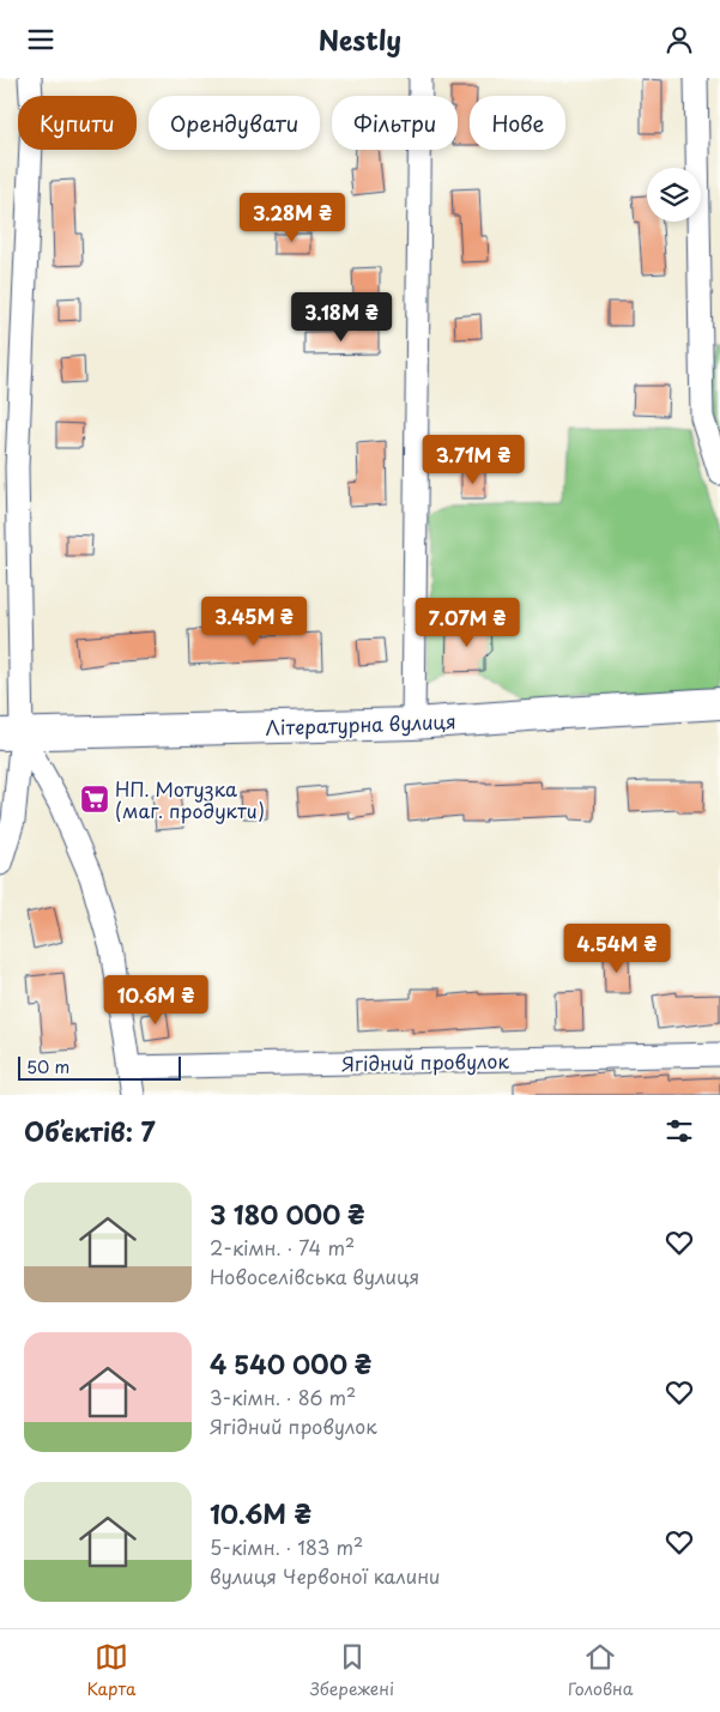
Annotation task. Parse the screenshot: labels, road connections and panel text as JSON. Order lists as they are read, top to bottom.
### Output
{
  "streets": {
    "street": ["Літературна вулиця", "Ягідний провулок"]
  },
  "places": {
    "supermarket": ["НП. Мотузка (маг. продукти)"]
  },
  "scale_bar": "50 m",
  "page": {
    "header": "Nestly",
    "chip": [
      "Купити",
      "Орендувати",
      "Фільтри",
      "Нове"
    ],
    "price": [
      "3.28M ₴",
      "3.18M ₴",
      "3.71M ₴",
      "3.45M ₴",
      "7.07M ₴",
      "4.54M ₴",
      "10.6M ₴"
    ],
    "scale": "50 m",
    "heading": "Об’єктів: 7",
    "list": [
      {
        "name": "3 180 000 ₴",
        "note": "2-кімн. · 74 m² · Новоселівська вулиця"
      },
      {
        "name": "4 540 000 ₴",
        "note": "3-кімн. · 86 m² · Ягідний провулок"
      },
      {
        "name": "10.6M ₴",
        "note": "5-кімн. · 183 m² · вулиця Червоної калини"
      }
    ],
    "tabs": ["Карта", "Збережені", "Головна"]
  }
}
